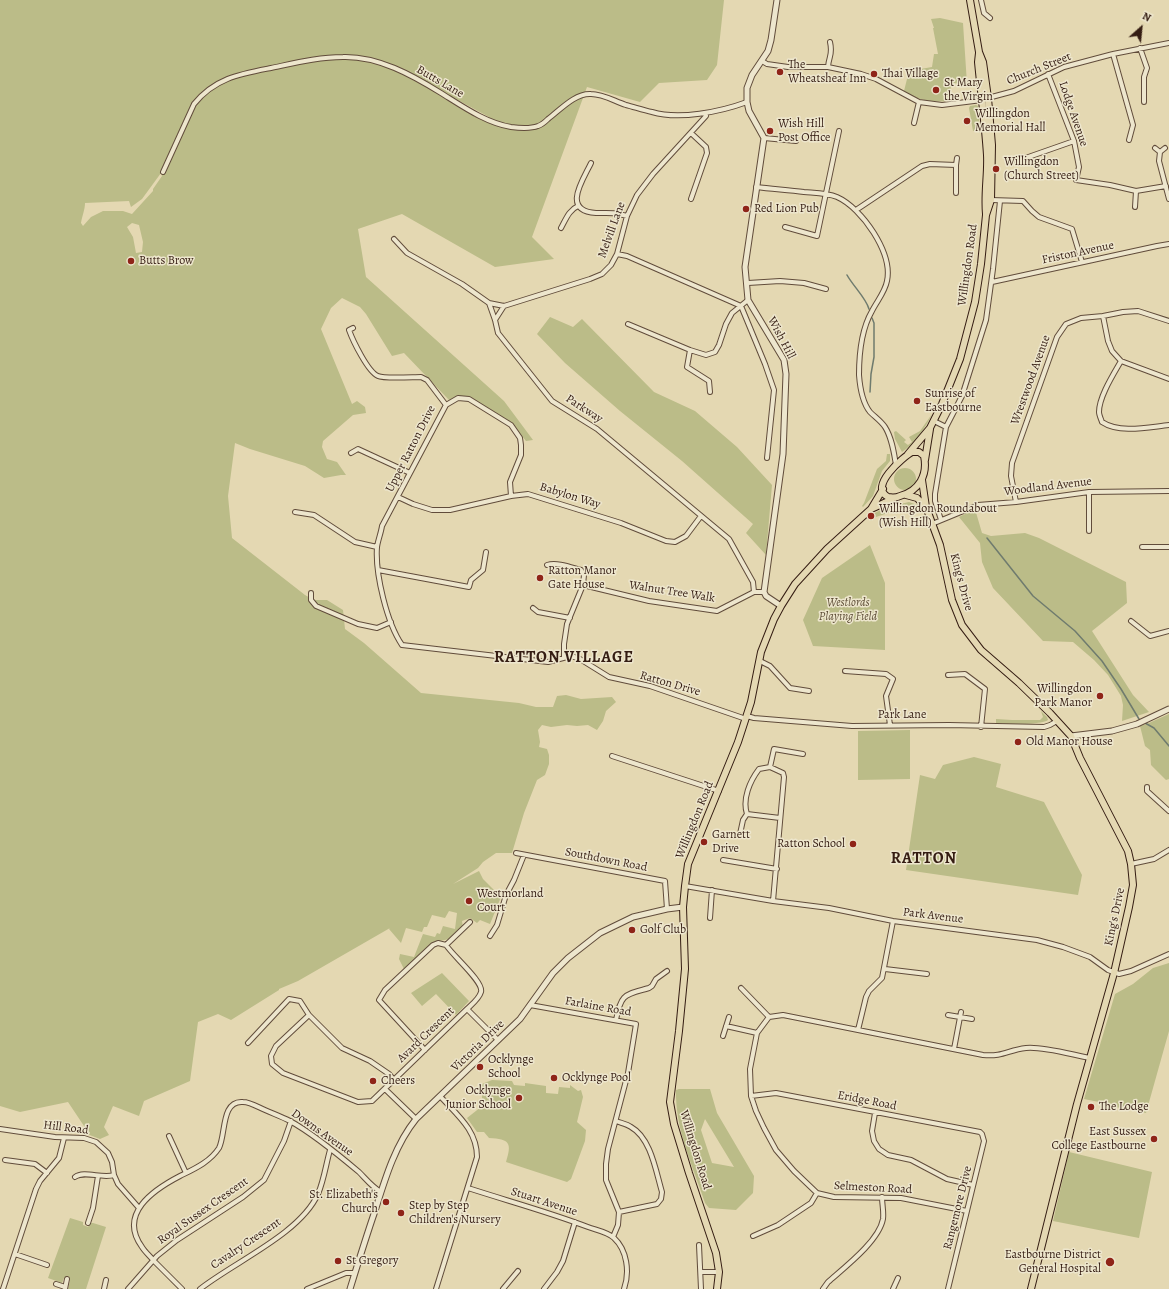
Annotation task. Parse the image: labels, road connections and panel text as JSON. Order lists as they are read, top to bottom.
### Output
{
  "streets": {
    "main road": ["Willingdon Road", "King's Drive"],
    "street": [
      "Church Street",
      "Butts Lane",
      "Lodge Avenue",
      "Melvill Lane",
      "Friston Avenue",
      "Wish Hill",
      "Wrestwood Avenue",
      "Parkway",
      "Upper Ratton Drive",
      "Woodland Avenue",
      "Babylon Way",
      "Walnut Tree Walk",
      "Ratton Drive",
      "Park Lane",
      "Southdown Road",
      "Park Avenue",
      "Farlaine Road",
      "Avard Crescent",
      "Victoria Drive",
      "Eridge Road",
      "Hill Road",
      "Downs Avenue",
      "Selmeston Road",
      "Stuart Avenue",
      "Rangemore Drive",
      "Royal Sussex Crescent",
      "Cavalry Crescent"
    ]
  },
  "crossings": [
    ["Church Street", "Lodge Avenue"],
    ["Church Street", "Willingdon Road"],
    ["Butts Lane", "Melvill Lane"],
    ["Willingdon Road", "King's Drive"],
    ["Willingdon Road", "Ratton Drive"],
    ["Willingdon Road", "Park Lane"],
    ["Willingdon Road", "Park Avenue"],
    ["Willingdon Road", "Victoria Drive"],
    ["Wrestwood Avenue", "Woodland Avenue"],
    ["Parkway", "Babylon Way"],
    ["Parkway", "Walnut Tree Walk"],
    ["Upper Ratton Drive", "Babylon Way"],
    ["Upper Ratton Drive", "Ratton Drive"],
    ["Woodland Avenue", "King's Drive"],
    ["King's Drive", "Park Lane"],
    ["King's Drive", "Park Avenue"],
    ["Ratton Drive", "Park Lane"],
    ["Southdown Road", "Victoria Drive"],
    ["Farlaine Road", "Victoria Drive"],
    ["Victoria Drive", "Downs Avenue"],
    ["Eridge Road", "Selmeston Road"],
    ["Eridge Road", "Rangemore Drive"],
    ["Downs Avenue", "Royal Sussex Crescent"],
    ["Downs Avenue", "Cavalry Crescent"],
    ["Selmeston Road", "Rangemore Drive"]
  ],
  "districts": ["RATTON VILLAGE", "RATTON"],
  "parks": ["Westlords Playing Field"],
  "places": [
    "The Wheatsheaf Inn",
    "Thai Village",
    "St Mary the Virgin",
    "Willingdon Memorial Hall",
    "Wish Hill Post Office",
    "Willingdon (Church Street)",
    "Red Lion Pub",
    "Butts Brow",
    "Sunrise of Eastbourne",
    "Willingdon Roundabout (Wish Hill)",
    "Ratton Manor Gate House",
    "Willingdon Park Manor",
    "Old Manor House",
    "Garnett Drive",
    "Ratton School",
    "Westmorland Court",
    "Golf Club",
    "Ocklynge School",
    "Ocklynge Pool",
    "Cheers",
    "Ocklynge Junior School",
    "The Lodge",
    "East Sussex College Eastbourne",
    "St. Elizabeth's Church",
    "Step by Step Children's Nursery",
    "St Gregory",
    "Eastbourne District General Hospital"
  ],
  "north": "top right"
}
